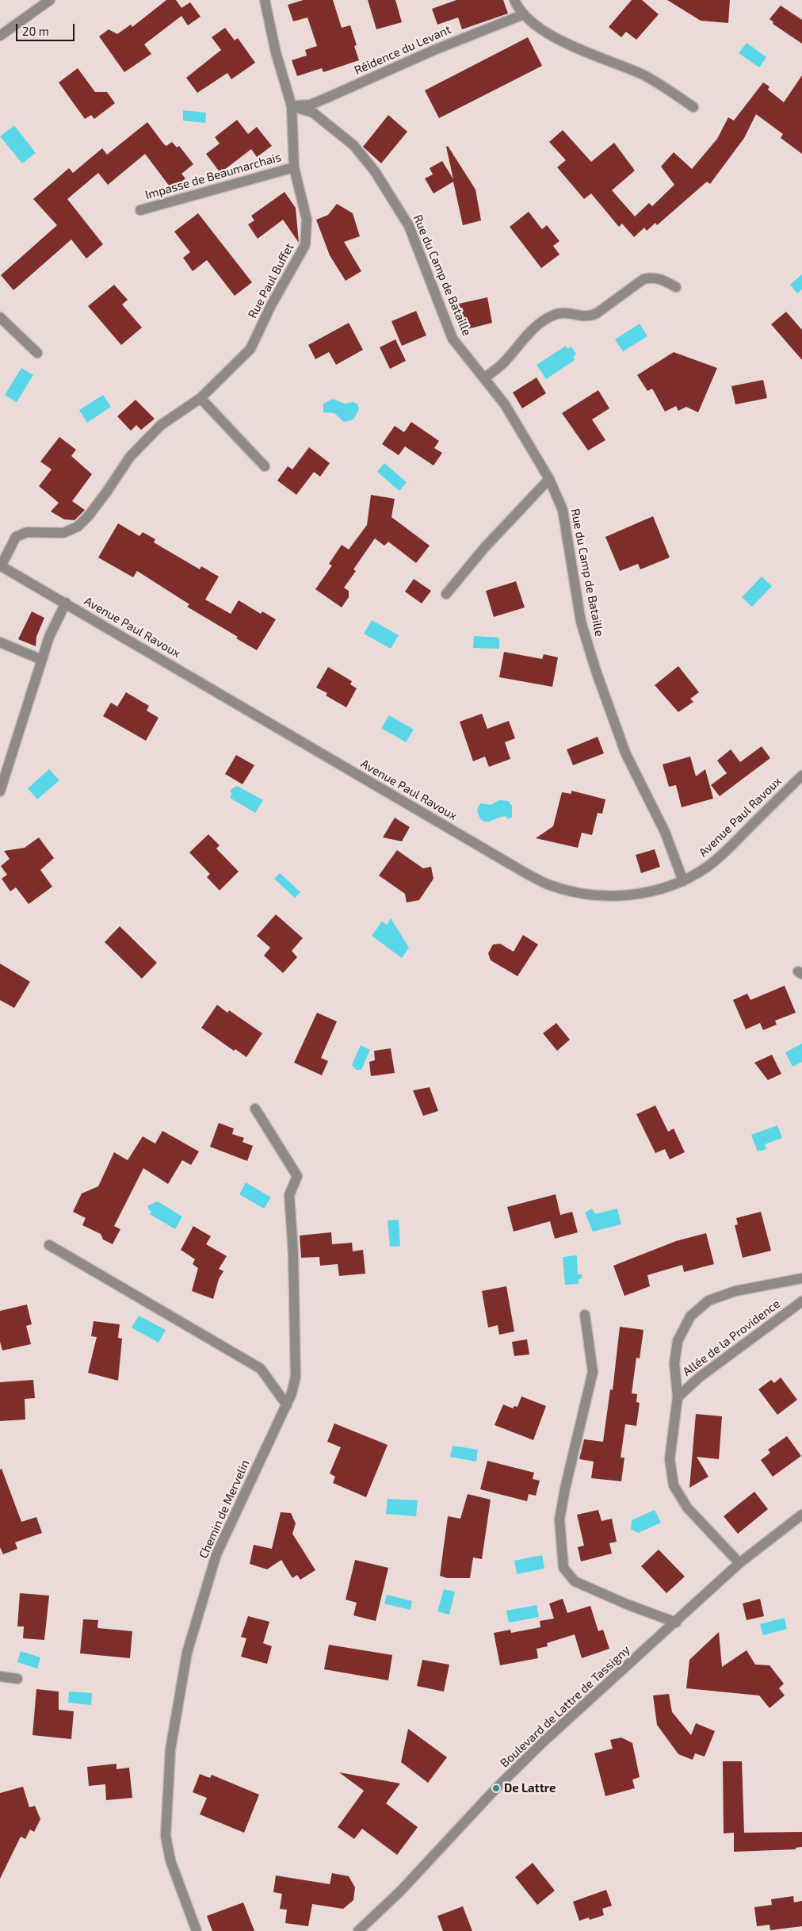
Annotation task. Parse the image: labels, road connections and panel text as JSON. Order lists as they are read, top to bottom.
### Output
{
  "streets": {
    "street": [
      "Réidence du Levant",
      "Impasse de Beaumarchais",
      "Rue du Camp de Bataille",
      "Rue Paul Buffet",
      "Avenue Paul Ravoux",
      "Allée de la Providence",
      "Chemin de Mervelin",
      "Boulevard de Lattre de Tassigny"
    ]
  },
  "crossings": [
    ["Réidence du Levant", "Rue du Camp de Bataille"],
    ["Réidence du Levant", "Rue Paul Buffet"],
    ["Impasse de Beaumarchais", "Rue Paul Buffet"],
    ["Rue du Camp de Bataille", "Rue Paul Buffet"],
    ["Rue du Camp de Bataille", "Avenue Paul Ravoux"],
    ["Rue Paul Buffet", "Avenue Paul Ravoux"],
    ["Allée de la Providence", "Boulevard de Lattre de Tassigny"]
  ],
  "places": ["De Lattre"],
  "scale_bar": "20 m"
}
